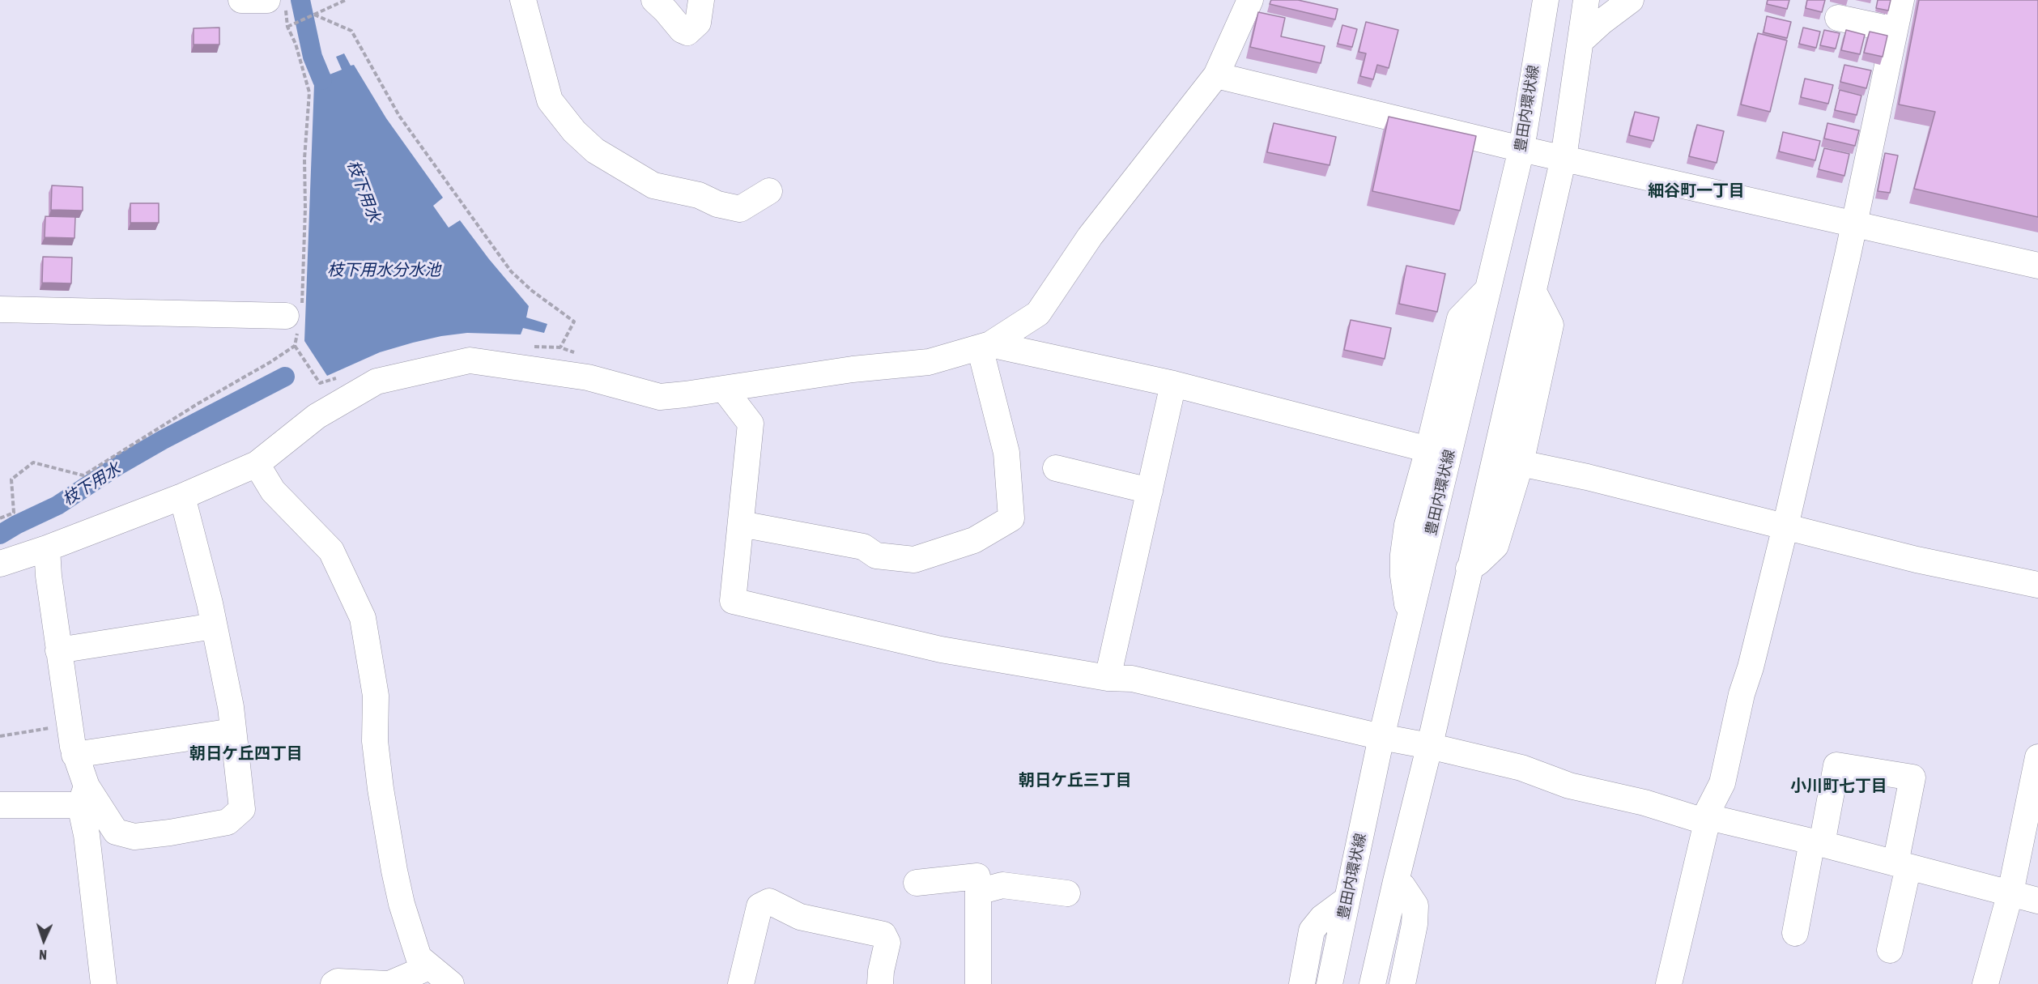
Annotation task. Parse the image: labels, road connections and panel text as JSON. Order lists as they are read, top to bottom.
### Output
{
  "streets": {
    "street": ["豊田内環状線"]
  },
  "districts": [
    "細谷町一丁目",
    "朝日ケ丘四丁目",
    "朝日ケ丘三丁目",
    "小川町七丁目"
  ],
  "water": ["枝下用水", "枝下用水分水池"],
  "north": "bottom"
}
